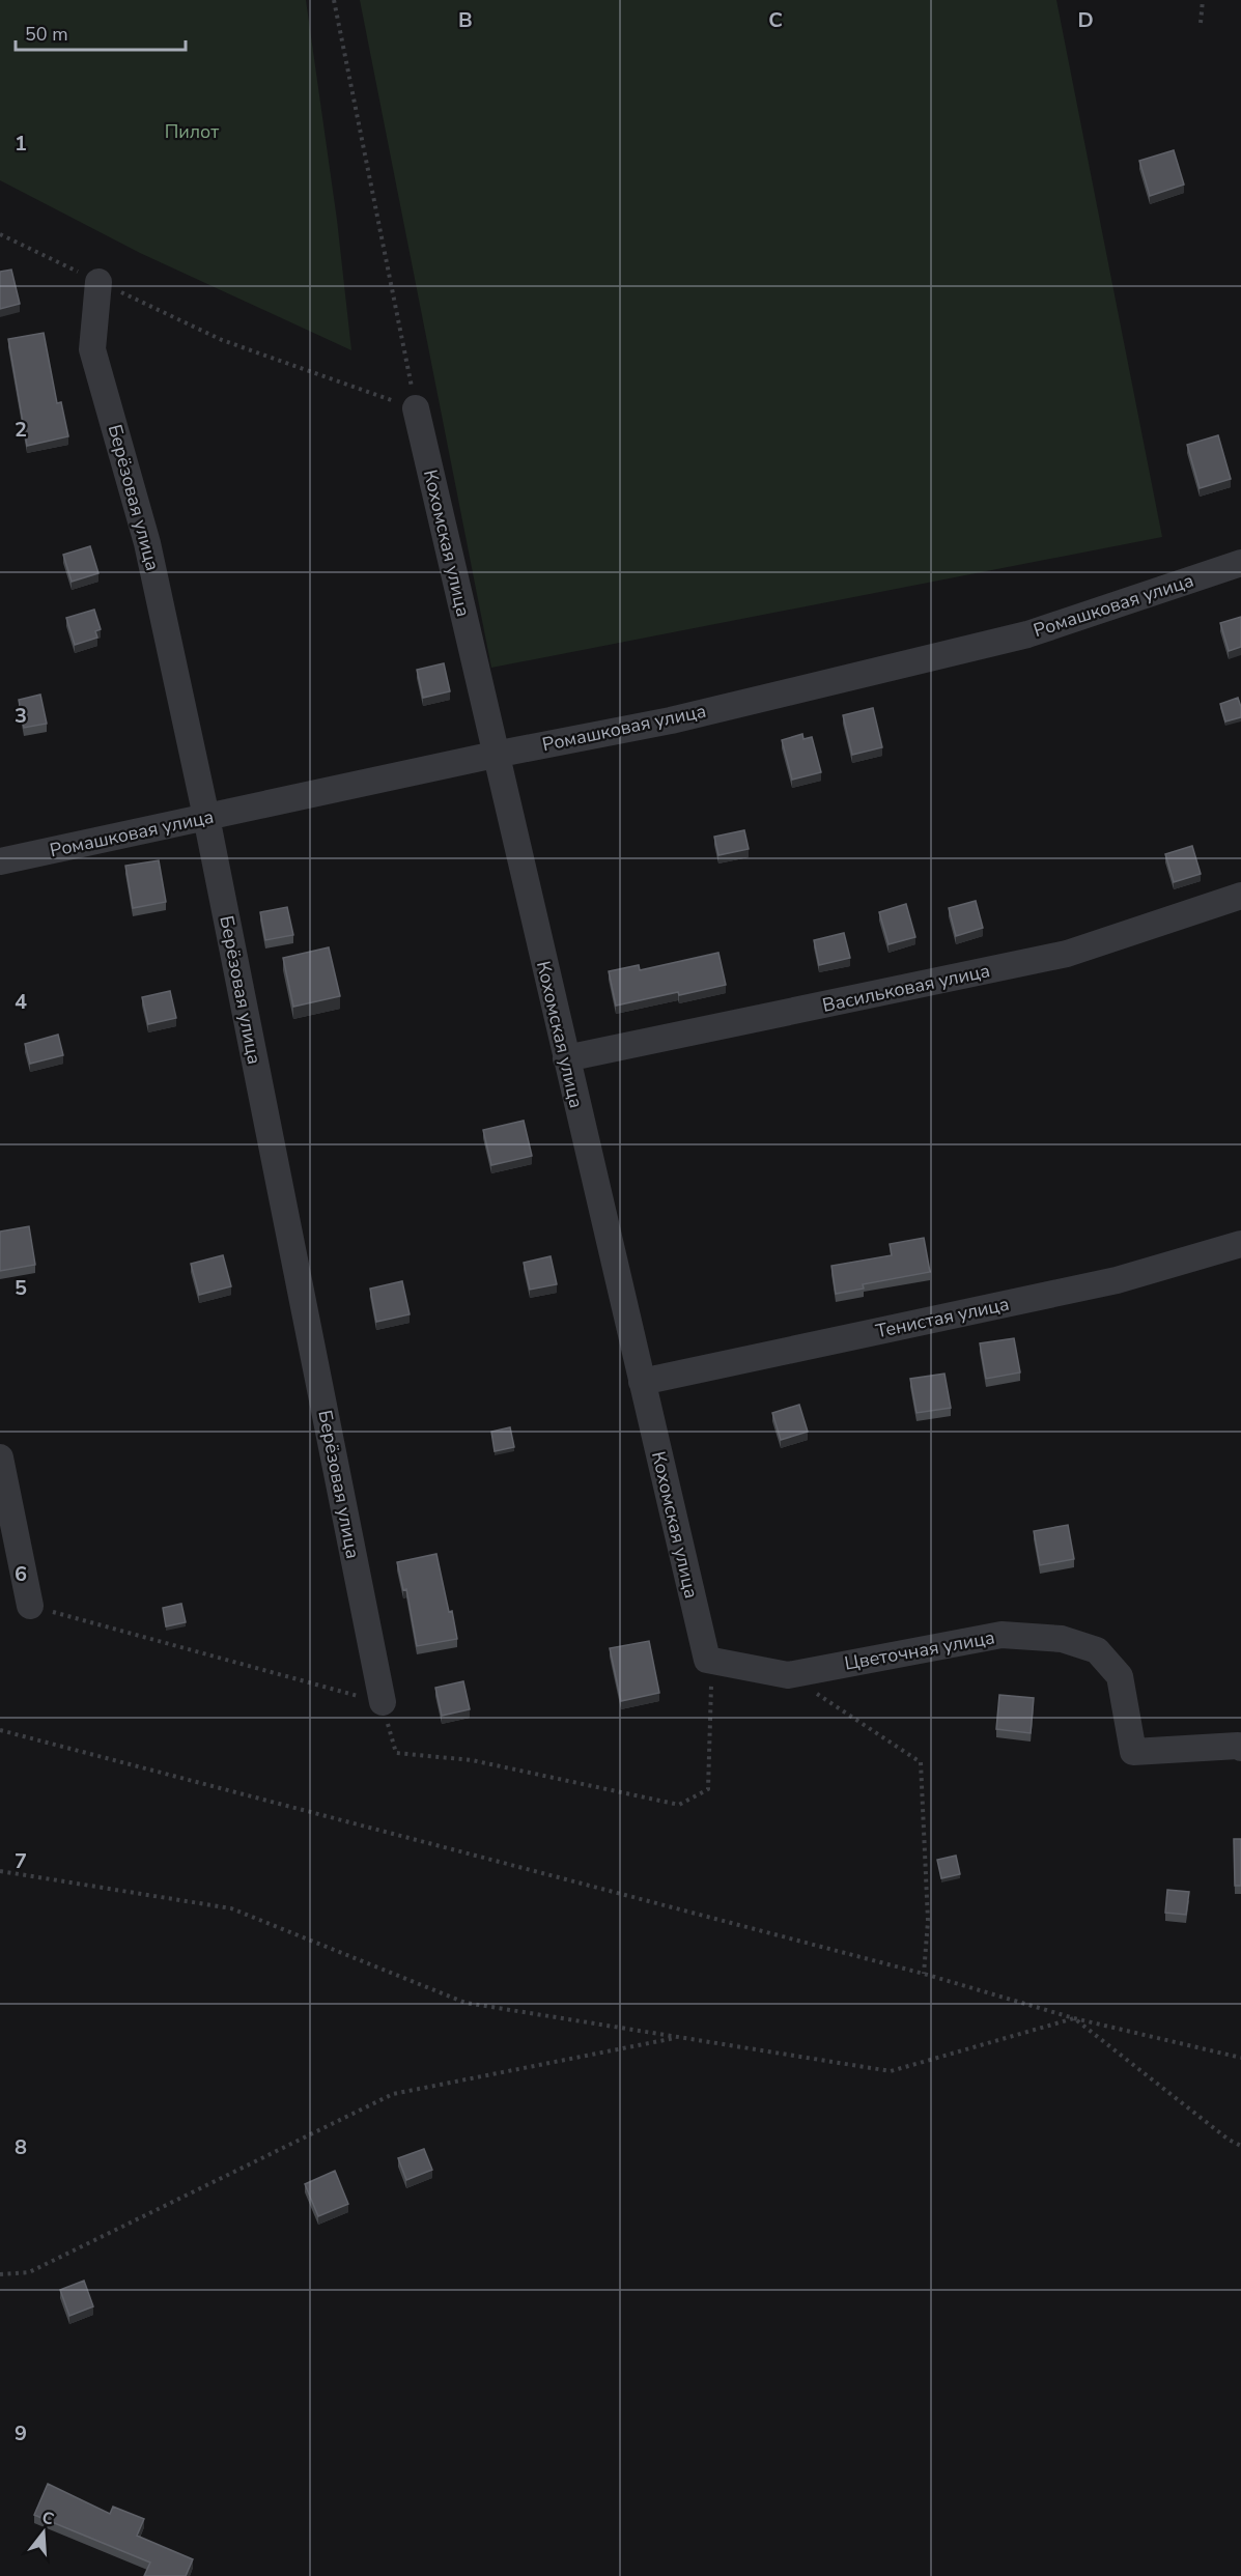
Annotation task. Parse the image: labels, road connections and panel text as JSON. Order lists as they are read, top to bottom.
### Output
{
  "streets": {
    "street": [
      "Берёзовая улица",
      "Кохомская улица",
      "Ромашковая улица",
      "Васильковая улица",
      "Тенистая улица",
      "Цветочная улица"
    ]
  },
  "crossings": [
    ["Берёзовая улица", "Ромашковая улица"],
    ["Кохомская улица", "Ромашковая улица"],
    ["Кохомская улица", "Васильковая улица"],
    ["Кохомская улица", "Тенистая улица"],
    ["Кохомская улица", "Цветочная улица"]
  ],
  "parks": ["Пилот"],
  "scale_bar": "50 m",
  "north": "top",
  "grid": {
    "columns": ["B", "C", "D"],
    "rows": [
      "1",
      "2",
      "3",
      "4",
      "5",
      "6",
      "7",
      "8",
      "9"
    ]
  }
}
